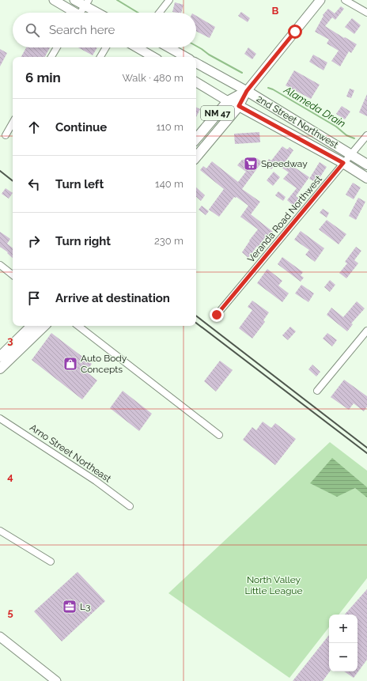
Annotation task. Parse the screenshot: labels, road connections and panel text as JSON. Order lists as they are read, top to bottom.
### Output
{
  "streets": {
    "main road": ["NM 47", "2nd Street Northwest"],
    "street": ["Veranda Road Northwest", "Arno Street Northeast"]
  },
  "crossings": [
    ["NM 47", "2nd Street Northwest"],
    ["2nd Street Northwest", "Veranda Road Northwest"]
  ],
  "water": ["Alameda Drain"],
  "parks": ["North Valley Little League"],
  "places": {
    "supermarket": ["Speedway"],
    "shop": ["Auto Body Concepts"],
    "office": ["L3"]
  },
  "page": {
    "search": "Search here",
    "heading": ["6 min", "Walk · 480 m"],
    "list": [
      ["Continue", "110 m"],
      ["Turn left", "140 m"],
      ["Turn right", "230 m"],
      "Arrive at destination"
    ],
    "map_buttons": ["+", "−"]
  },
  "grid": {
    "columns": ["B"],
    "rows": ["3", "4", "5"]
  }
}
